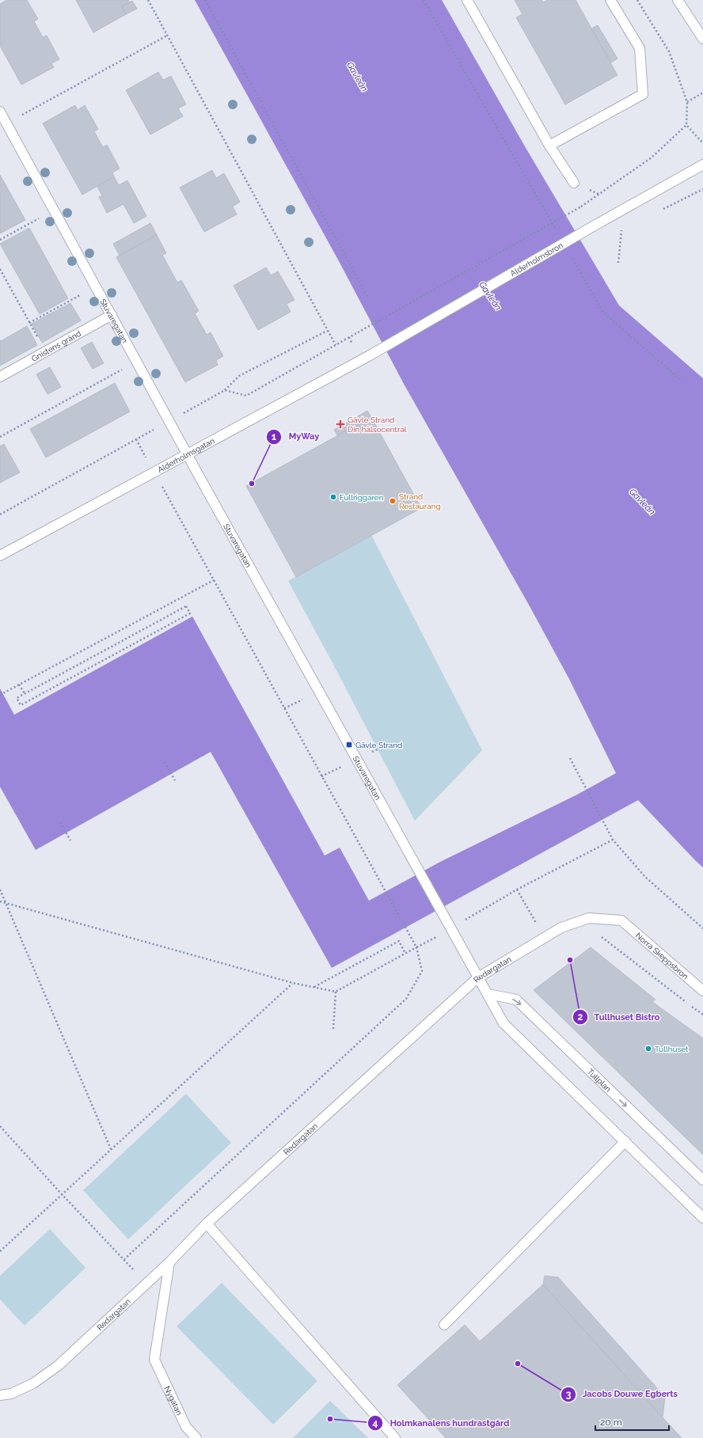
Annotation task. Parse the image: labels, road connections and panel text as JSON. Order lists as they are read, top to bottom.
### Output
{
  "streets": {
    "street": [
      "Alderholmsbron",
      "Stuvaregatan",
      "Gnistens gränd",
      "Alderholmsgatan",
      "Norra Skeppsbron",
      "Redargatan",
      "Tullplan",
      "Nygatan"
    ]
  },
  "crossings": [
    ["Alderholmsbron", "Alderholmsgatan"],
    ["Stuvaregatan", "Gnistens gränd"],
    ["Stuvaregatan", "Alderholmsgatan"],
    ["Stuvaregatan", "Redargatan"],
    ["Stuvaregatan", "Tullplan"],
    ["Norra Skeppsbron", "Redargatan"],
    ["Redargatan", "Nygatan"]
  ],
  "one_way": ["Tullplan"],
  "water": ["Gavleån"],
  "places": {
    "health": ["Gävle Strand Din hälsocentral"],
    "other": [
      "MyWay",
      "Fullriggaren",
      "Strand Restaurang",
      "Tullhuset Bistro",
      "Tullhuset",
      "Jacobs Douwe Egberts",
      "Holmkanalens hundrastgård"
    ],
    "transit": ["Gävle Strand"]
  },
  "scale_bar": "20 m"
}
